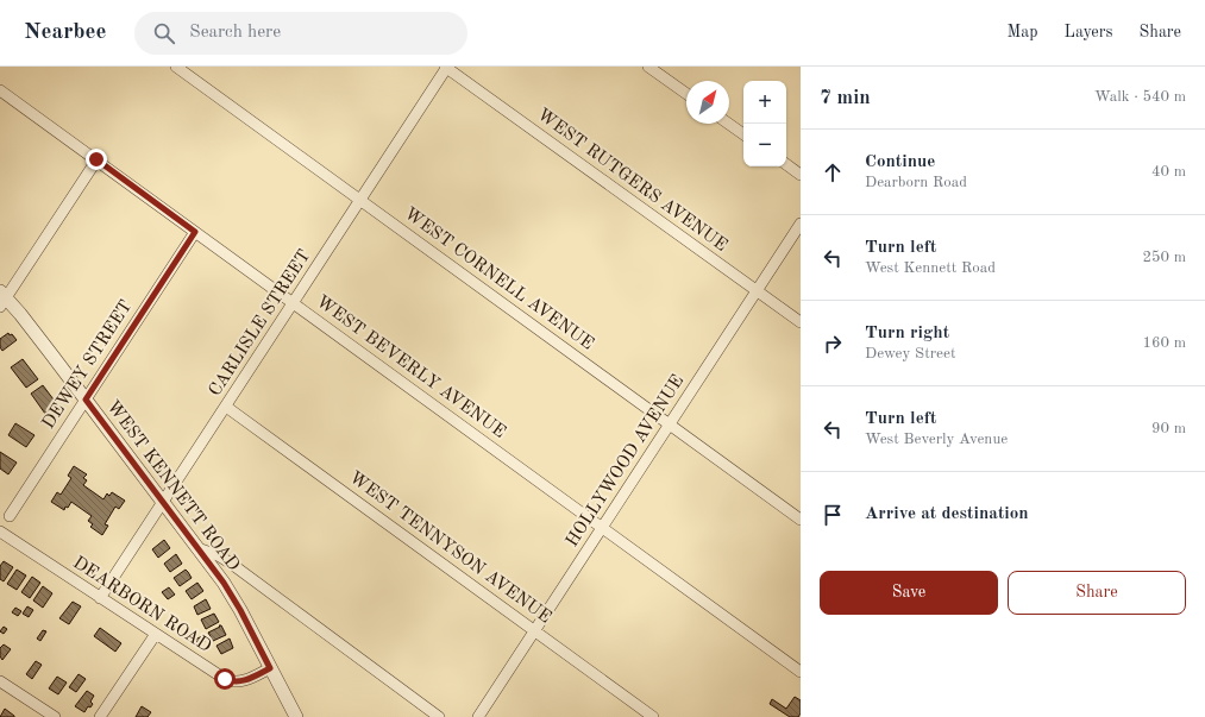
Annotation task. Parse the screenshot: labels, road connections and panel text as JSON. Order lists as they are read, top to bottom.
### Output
{
  "streets": {
    "street": [
      "WEST RUTGERS AVENUE",
      "WEST CORNELL AVENUE",
      "CARLISLE STREET",
      "DEWEY STREET",
      "WEST BEVERLY AVENUE",
      "HOLLYWOOD AVENUE",
      "WEST KENNETT ROAD",
      "WEST TENNYSON AVENUE",
      "DEARBORN ROAD"
    ]
  },
  "crossings": [
    ["WEST RUTGERS AVENUE", "CARLISLE STREET"],
    ["WEST RUTGERS AVENUE", "HOLLYWOOD AVENUE"],
    ["WEST CORNELL AVENUE", "CARLISLE STREET"],
    ["WEST CORNELL AVENUE", "HOLLYWOOD AVENUE"],
    ["CARLISLE STREET", "WEST BEVERLY AVENUE"],
    ["CARLISLE STREET", "WEST KENNETT ROAD"],
    ["CARLISLE STREET", "WEST TENNYSON AVENUE"],
    ["CARLISLE STREET", "DEARBORN ROAD"],
    ["DEWEY STREET", "WEST BEVERLY AVENUE"],
    ["DEWEY STREET", "WEST KENNETT ROAD"],
    ["WEST BEVERLY AVENUE", "HOLLYWOOD AVENUE"],
    ["HOLLYWOOD AVENUE", "WEST TENNYSON AVENUE"],
    ["WEST KENNETT ROAD", "DEARBORN ROAD"]
  ],
  "north": "top right",
  "page": {
    "header": "Nearbee",
    "search": "Search here",
    "nav": ["Map", "Layers", "Share"],
    "heading": ["7 min", "Walk · 540 m"],
    "map_buttons": ["+", "−"],
    "list": [
      ["Continue", "Dearborn Road", "40 m"],
      ["Turn left", "West Kennett Road", "250 m"],
      ["Turn right", "Dewey Street", "160 m"],
      ["Turn left", "West Beverly Avenue", "90 m"],
      "Arrive at destination"
    ],
    "buttons": ["Save", "Share"]
  }
}
